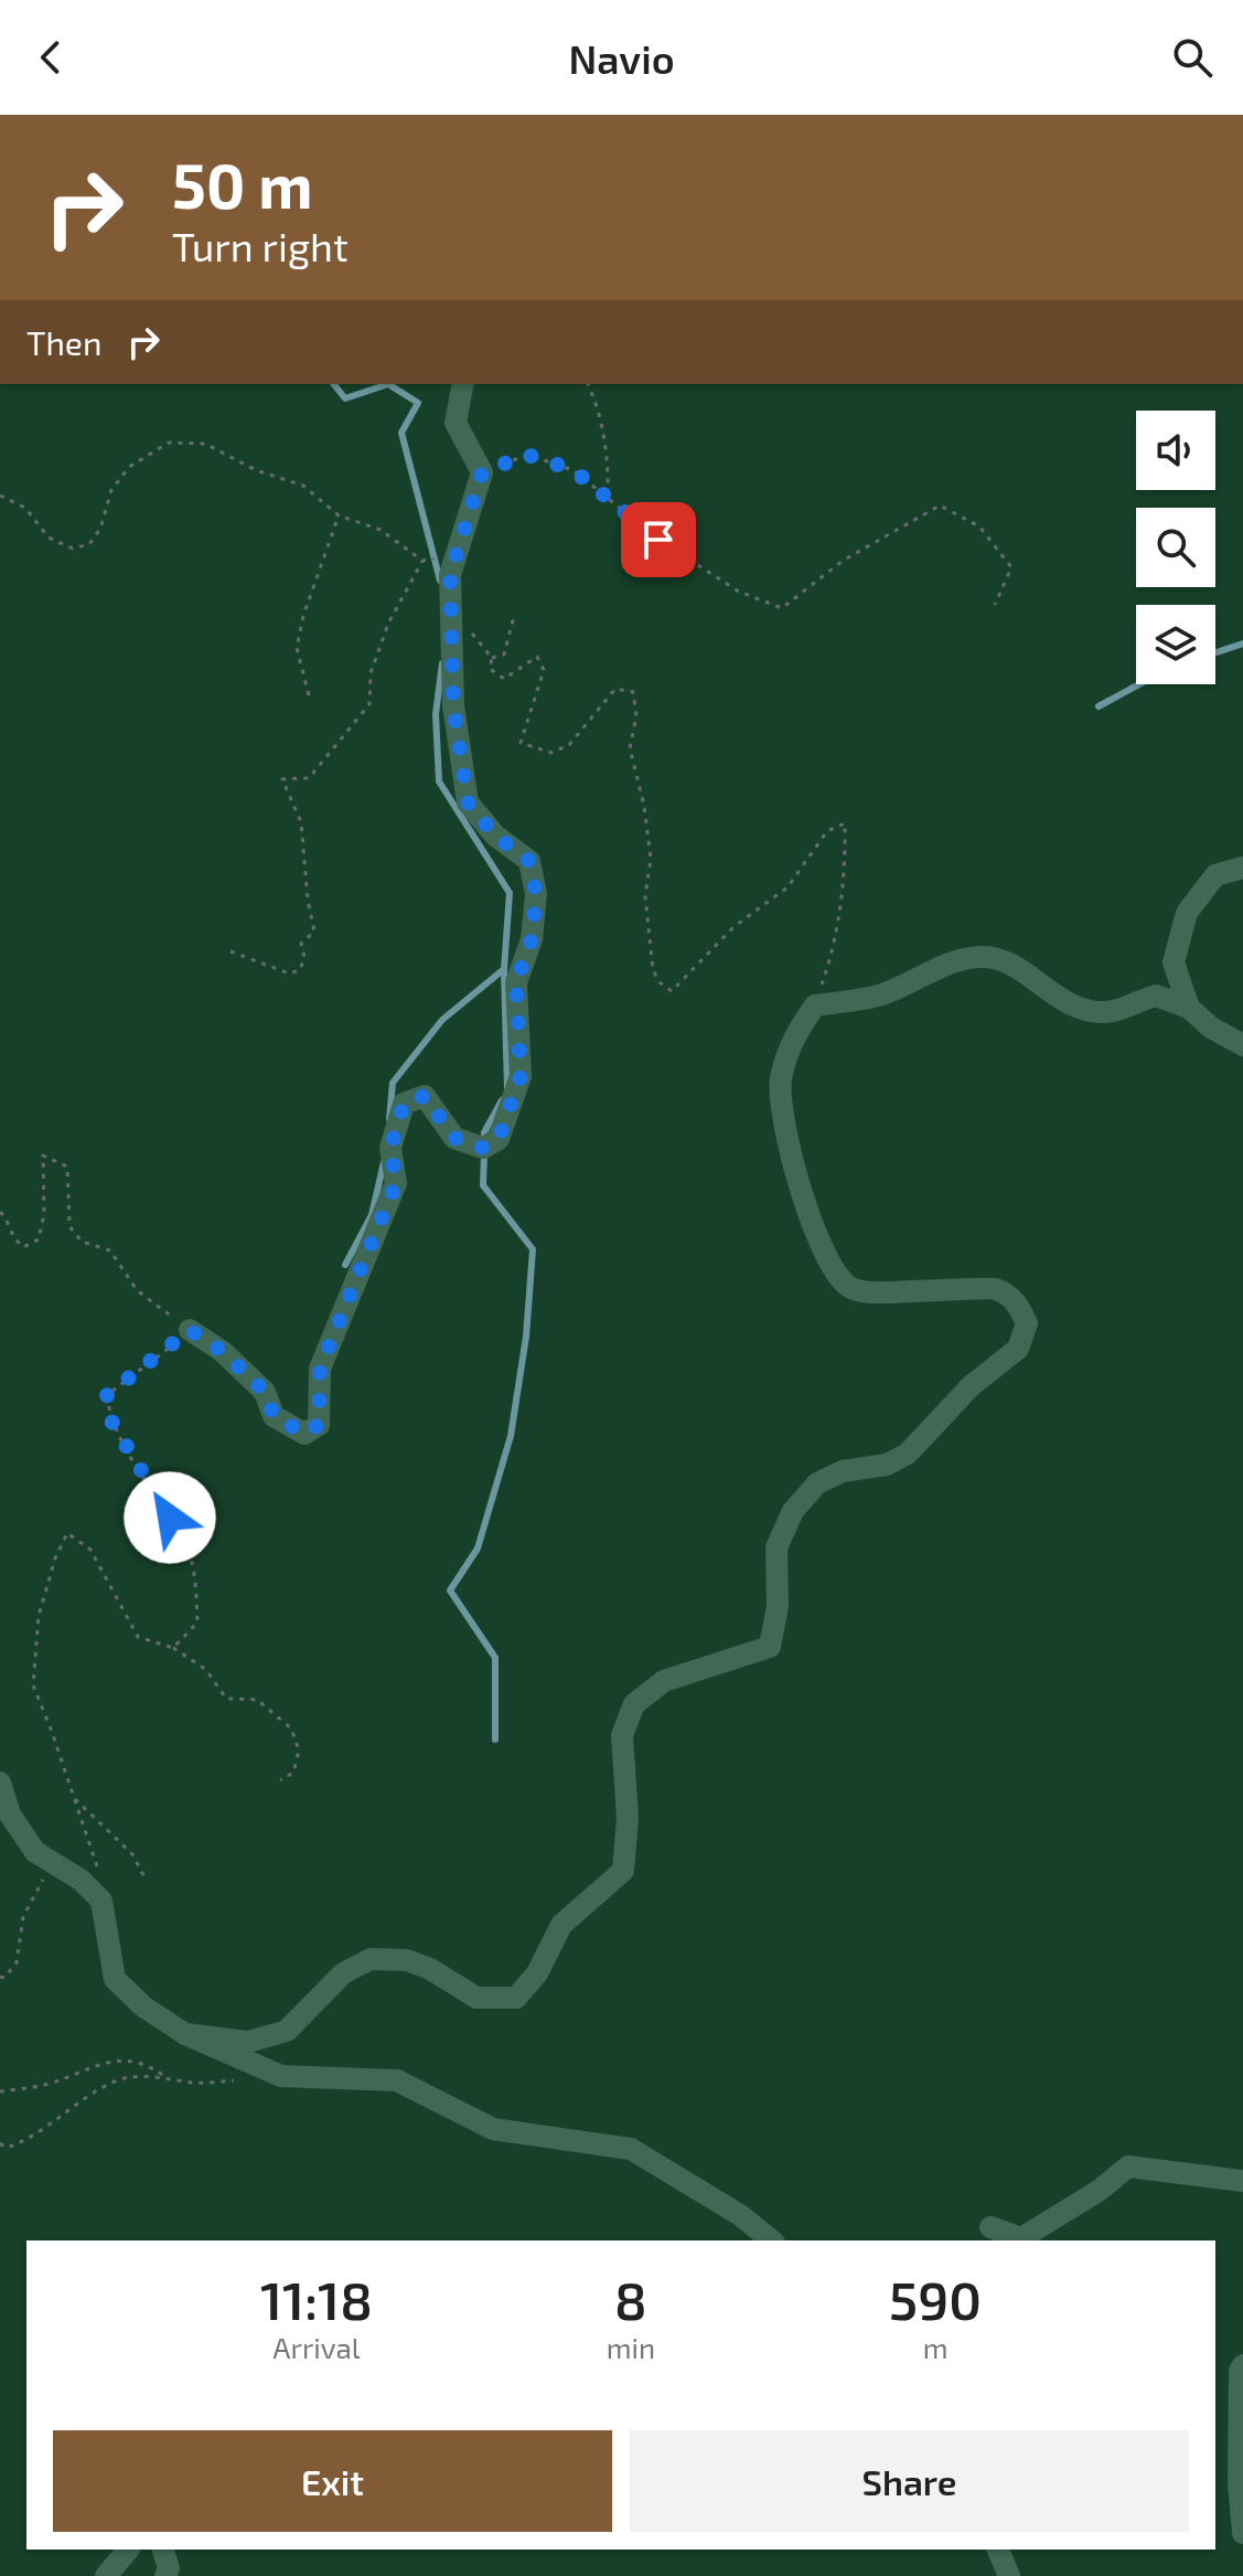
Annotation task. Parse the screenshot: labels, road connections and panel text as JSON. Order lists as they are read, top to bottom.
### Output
{
  "page": {
    "header": "Navio",
    "turn": ["50 m", "Turn right"],
    "then": "Then",
    "eta": [
      "11:18",
      "Arrival",
      "8",
      "min",
      "590",
      "m"
    ],
    "buttons": ["Exit", "Share"]
  }
}
